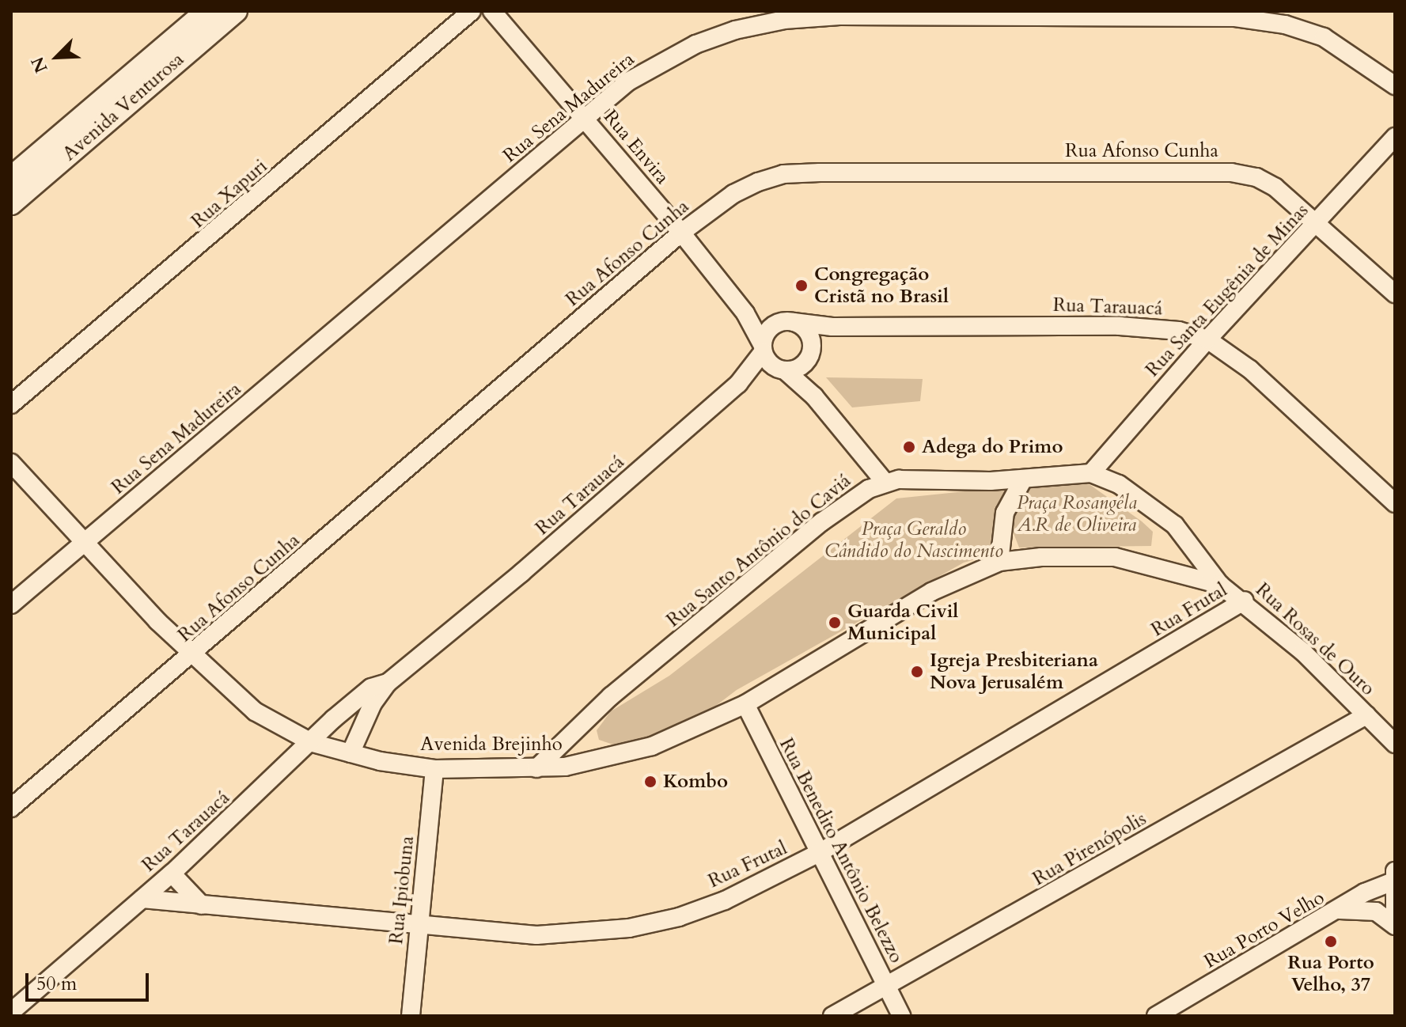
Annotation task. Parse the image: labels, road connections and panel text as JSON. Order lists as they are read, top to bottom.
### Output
{
  "streets": {
    "street": [
      "Avenida Venturosa",
      "Rua Sena Madureira",
      "Rua Envira",
      "Rua Afonso Cunha",
      "Rua Xapuri",
      "Rua Santa Eugênia de Minas",
      "Rua Tarauacá",
      "Rua Santo Antônio do Caviá",
      "Rua Frutal",
      "Rua Rosas de Ouro",
      "Avenida Brejinho",
      "Rua Pirenópolis",
      "Rua Benedito Antônio Belezzo",
      "Rua Ipiobuna",
      "Rua Porto Velho"
    ]
  },
  "crossings": [
    ["Rua Sena Madureira", "Rua Envira"],
    ["Rua Sena Madureira", "Avenida Brejinho"],
    ["Rua Envira", "Rua Afonso Cunha"],
    ["Rua Envira", "Rua Tarauacá"],
    ["Rua Afonso Cunha", "Rua Santa Eugênia de Minas"],
    ["Rua Afonso Cunha", "Avenida Brejinho"],
    ["Rua Santa Eugênia de Minas", "Rua Tarauacá"],
    ["Rua Santa Eugênia de Minas", "Rua Santo Antônio do Caviá"],
    ["Rua Santa Eugênia de Minas", "Rua Rosas de Ouro"],
    ["Rua Tarauacá", "Rua Frutal"],
    ["Rua Tarauacá", "Avenida Brejinho"],
    ["Rua Santo Antônio do Caviá", "Rua Rosas de Ouro"],
    ["Rua Santo Antônio do Caviá", "Avenida Brejinho"],
    ["Rua Frutal", "Rua Rosas de Ouro"],
    ["Rua Frutal", "Rua Benedito Antônio Belezzo"],
    ["Rua Frutal", "Rua Ipiobuna"],
    ["Rua Rosas de Ouro", "Avenida Brejinho"],
    ["Rua Rosas de Ouro", "Rua Pirenópolis"],
    ["Avenida Brejinho", "Rua Benedito Antônio Belezzo"],
    ["Avenida Brejinho", "Rua Ipiobuna"],
    ["Rua Pirenópolis", "Rua Benedito Antônio Belezzo"]
  ],
  "parks": ["Praça Rosangêla A.R de Oliveira", "Praça Geraldo Cândido do Nascimento"],
  "places": [
    "Congregação Cristã no Brasil",
    "Adega do Primo",
    "Guarda Civil Municipal",
    "Igreja Presbiteriana Nova Jerusalém",
    "Kombo",
    "Rua Porto Velho, 37"
  ],
  "scale_bar": "50 m",
  "north": "bottom left"
}
